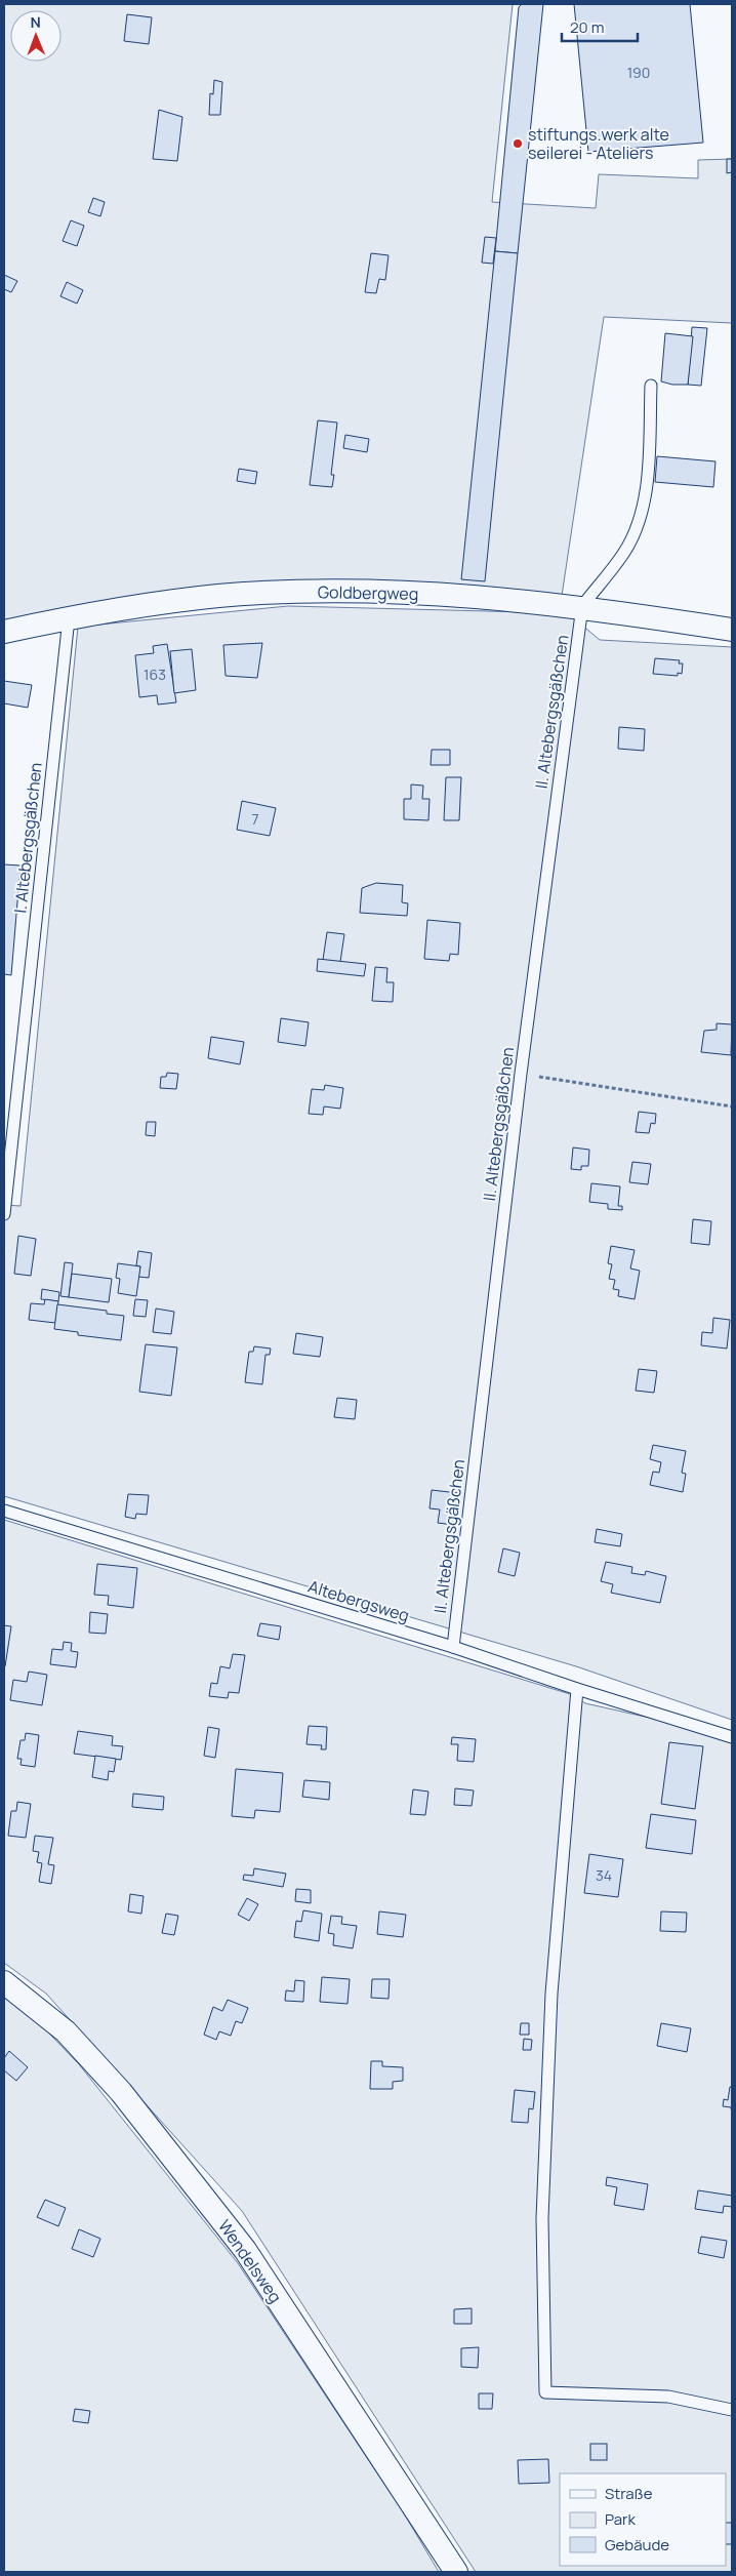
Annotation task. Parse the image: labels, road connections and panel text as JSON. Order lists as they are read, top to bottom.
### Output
{
  "streets": {
    "street": ["Goldbergweg", "Wendelsweg"],
    "lane": ["II. Altebergsgäßchen", "I. Altebergsgäßchen", "Altebergsweg"]
  },
  "crossings": [
    ["Goldbergweg", "II. Altebergsgäßchen"],
    ["Goldbergweg", "I. Altebergsgäßchen"],
    ["II. Altebergsgäßchen", "Altebergsweg"]
  ],
  "places": ["stiftungs.werk alte seilerei - Ateliers"],
  "house_numbers": [
    "190",
    "163",
    "7",
    "34"
  ],
  "legend": ["Straße", "Park", "Gebäude"],
  "scale_bar": "20 m",
  "north": "top"
}
